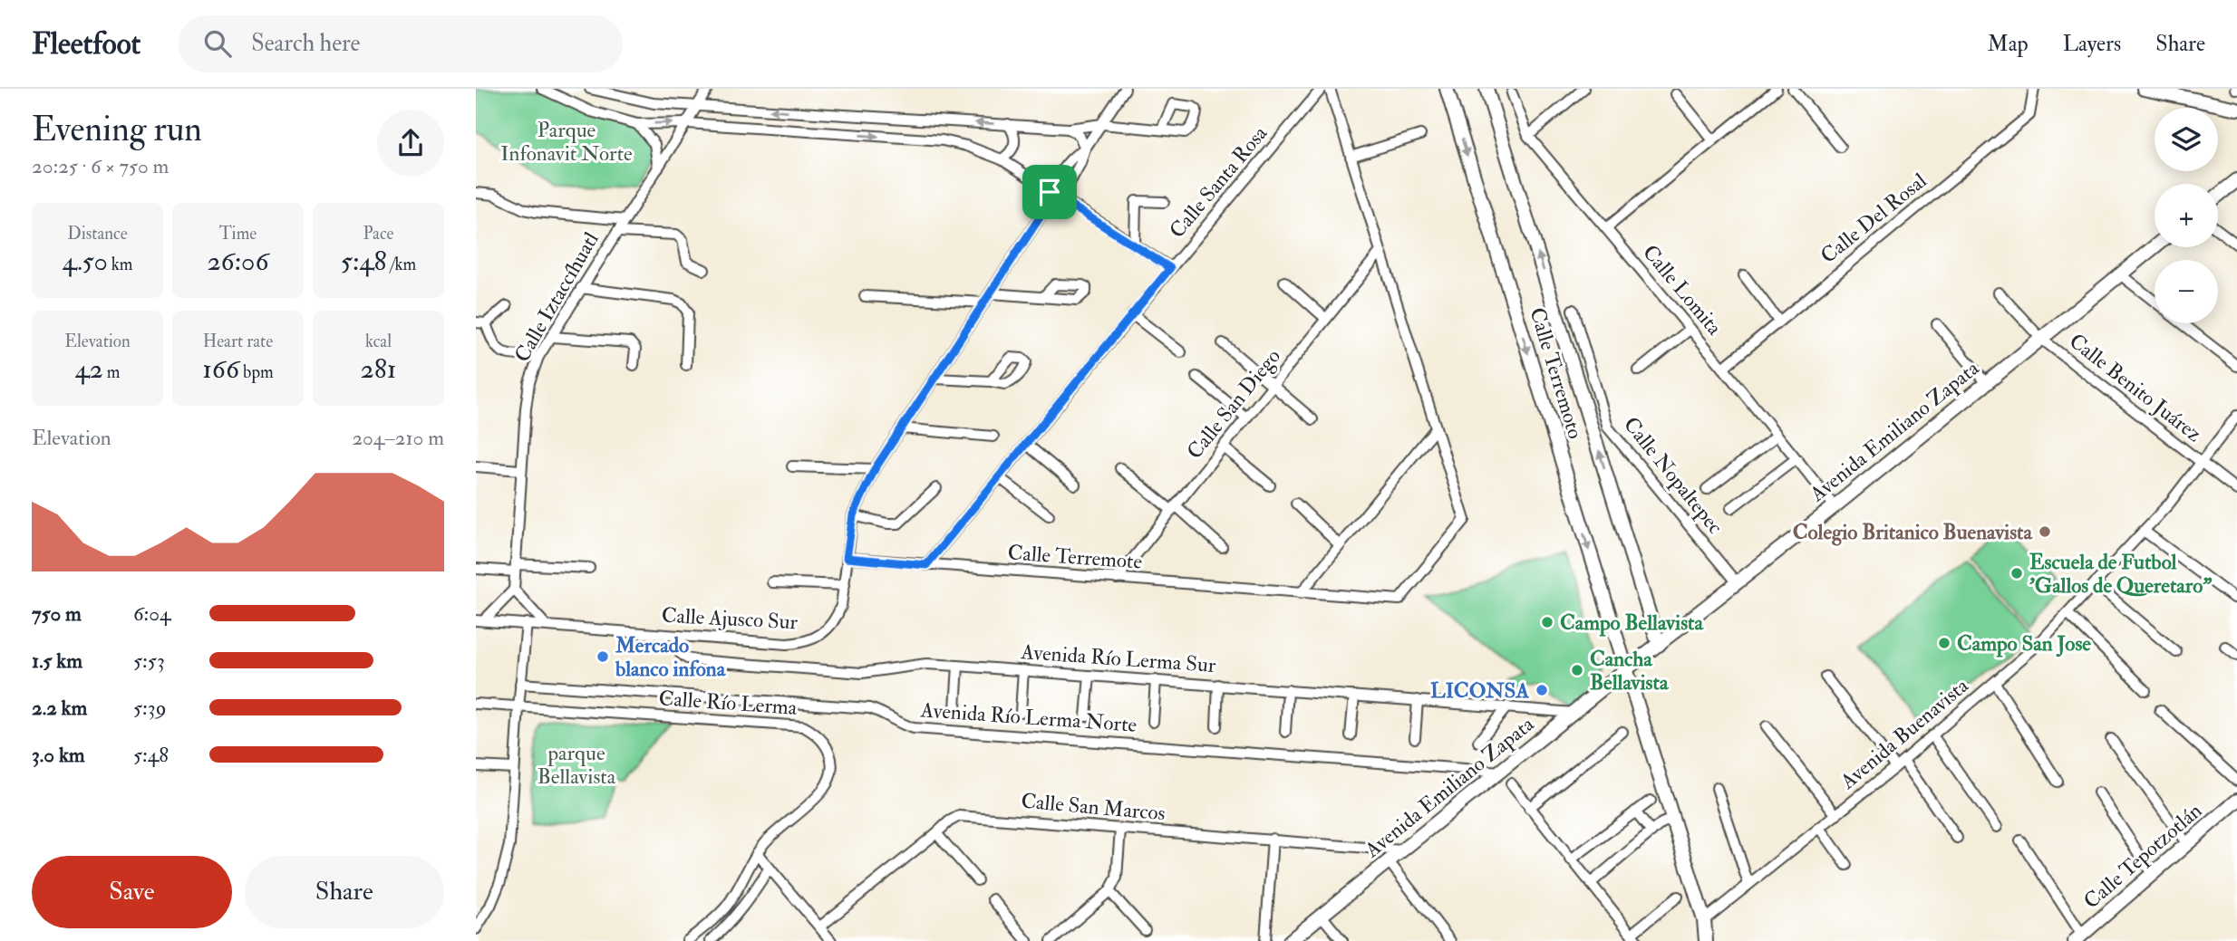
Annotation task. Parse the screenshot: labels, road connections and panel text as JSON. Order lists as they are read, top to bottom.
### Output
{
  "streets": {
    "street": [
      "Calle Santa Rosa",
      "Calle Del Rosal",
      "Calle Lomita",
      "Calle Iztaccíhuatl",
      "Calle Terremoto",
      "Calle Benito Juárez",
      "Calle San Diego",
      "Avenida Emiliano Zapata",
      "Calle Nopaltepec",
      "Calle Terremote",
      "Calle Ajusco Sur",
      "Avenida Río Lerma Sur",
      "Calle Río Lerma",
      "Avenida Río Lerma Norte",
      "Avenida Buenavista",
      "Calle San Marcos",
      "Calle Tepotzotlán"
    ]
  },
  "crossings": [
    ["Calle Santa Rosa", "Calle Terremote"],
    ["Calle Del Rosal", "Calle Lomita"],
    ["Calle Lomita", "Avenida Emiliano Zapata"],
    ["Calle Terremoto", "Avenida Emiliano Zapata"],
    ["Calle Terremoto", "Avenida Buenavista"],
    ["Calle Benito Juárez", "Avenida Emiliano Zapata"],
    ["Calle Benito Juárez", "Avenida Buenavista"],
    ["Calle San Diego", "Calle Terremote"],
    ["Avenida Emiliano Zapata", "Calle Nopaltepec"],
    ["Avenida Emiliano Zapata", "Avenida Río Lerma Sur"],
    ["Avenida Emiliano Zapata", "Avenida Río Lerma Norte"],
    ["Avenida Emiliano Zapata", "Calle San Marcos"],
    ["Calle Terremote", "Calle Ajusco Sur"],
    ["Calle Ajusco Sur", "Avenida Río Lerma Sur"]
  ],
  "parks": ["Parque Infonavit Norte", "parque Bellavista"],
  "places": [
    "Colegio Britanico Buenavista",
    "Escuela de Futbol 'Gallos de Queretaro\"",
    "Campo Bellavista",
    "Campo San Jose",
    "Mercado blanco infona",
    "Cancha Bellavista",
    "LICONSA"
  ],
  "page": {
    "header": "Fleetfoot",
    "search": "Search here",
    "nav": ["Map", "Layers", "Share"],
    "heading": ["Evening run", "20:25 · 6 × 750 m"],
    "map_buttons": ["+", "−"],
    "stats": [
      ["Distance", "4.50 km"],
      ["Time", "26:06"],
      ["Pace", "5:48 /km"],
      ["Elevation", "42 m"],
      ["Heart rate", "166 bpm"],
      ["kcal", "281"]
    ],
    "chart": ["Elevation", "204–210 m"],
    "list": [
      {
        "name": "750 m",
        "note": "6:04"
      },
      {
        "name": "1.5 km",
        "note": "5:53"
      },
      {
        "name": "2.2 km",
        "note": "5:39"
      },
      {
        "name": "3.0 km",
        "note": "5:48"
      }
    ],
    "buttons": ["Save", "Share"]
  }
}
